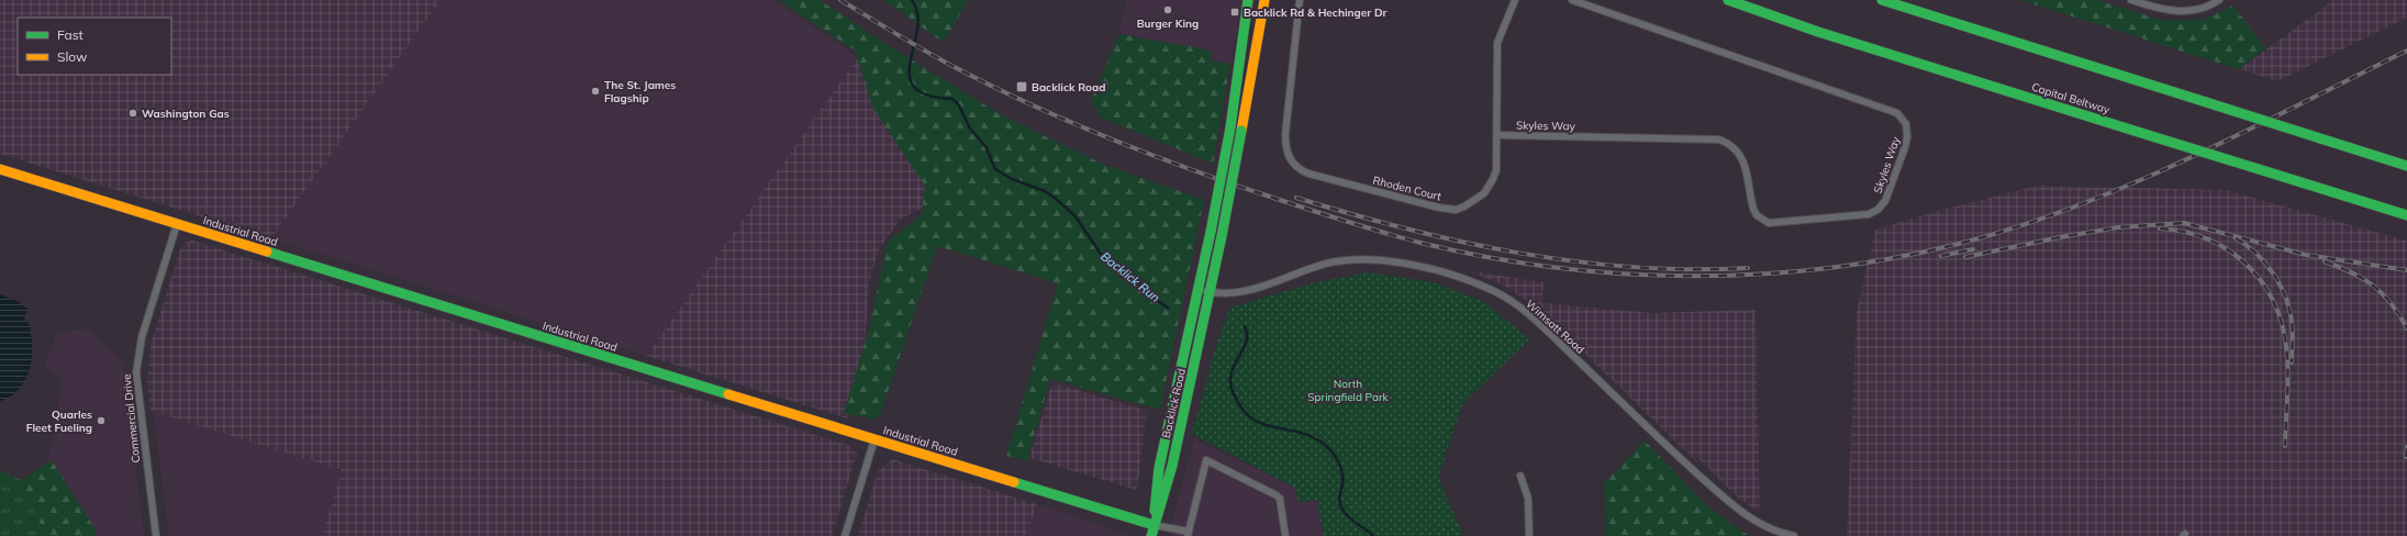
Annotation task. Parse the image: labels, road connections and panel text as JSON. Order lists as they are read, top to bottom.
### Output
{
  "streets": {
    "main road": ["Capital Beltway", "Industrial Road", "Backlick Road"],
    "street": [
      "Skyles Way",
      "Rhoden Court",
      "Wimsatt Road",
      "Commercial Drive"
    ]
  },
  "crossings": [
    ["Skyles Way", "Rhoden Court"],
    ["Industrial Road", "Backlick Road"],
    ["Industrial Road", "Commercial Drive"],
    ["Wimsatt Road", "Backlick Road"]
  ],
  "water": ["Backlick Run"],
  "parks": ["North Springfield Park"],
  "places": {
    "other": [
      "Burger King",
      "The St. James Flagship",
      "Washington Gas",
      "Quarles Fleet Fueling"
    ],
    "transit": ["Backlick Rd & Hechinger Dr", "Backlick Road"]
  },
  "legend": ["Fast", "Slow"]
}
